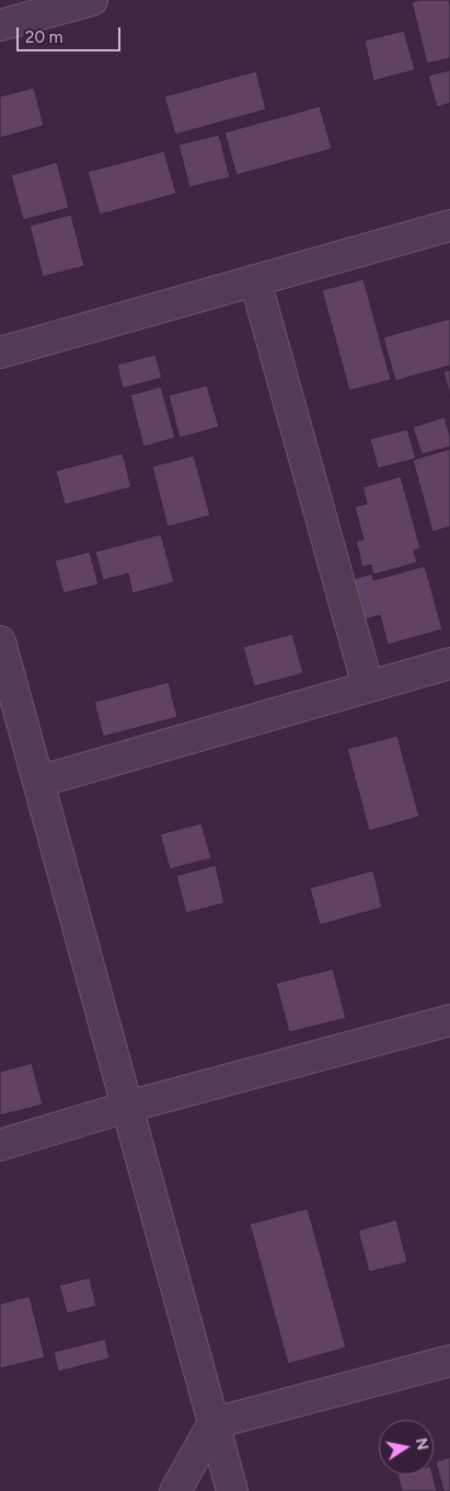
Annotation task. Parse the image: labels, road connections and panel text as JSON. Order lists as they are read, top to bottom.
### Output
{
  "scale_bar": "20 m",
  "north": "right"
}
